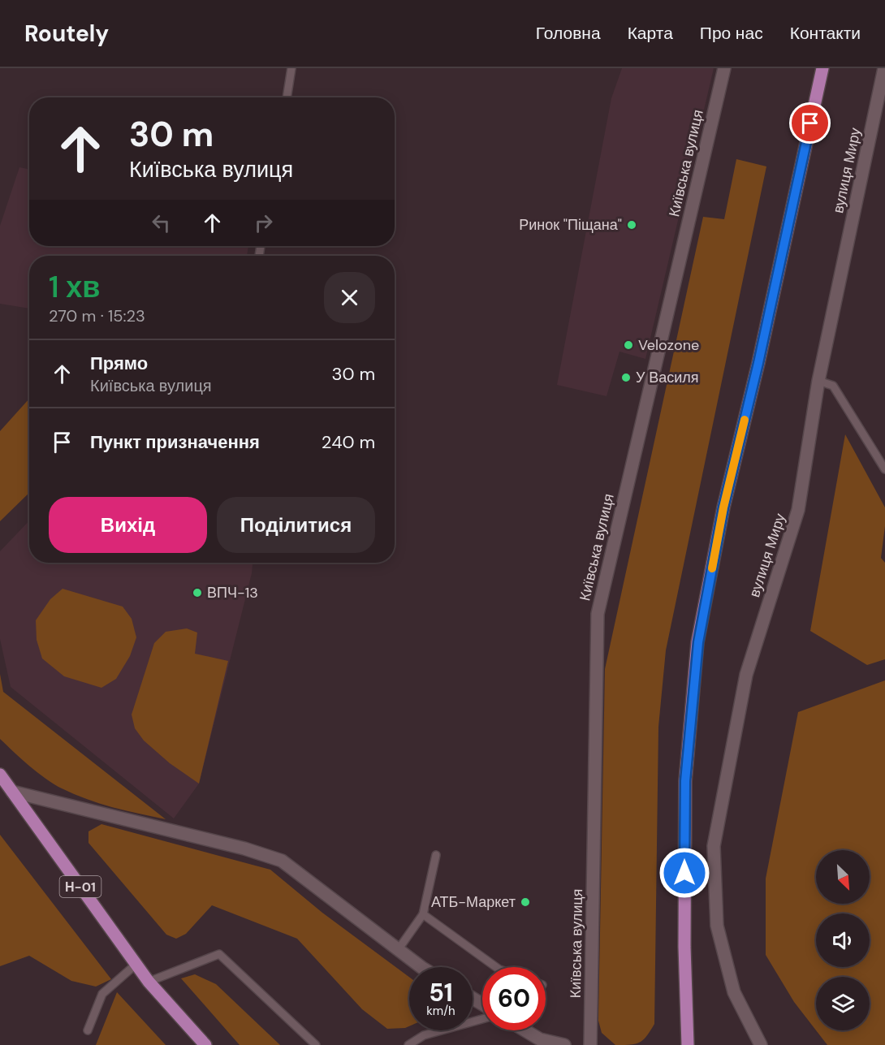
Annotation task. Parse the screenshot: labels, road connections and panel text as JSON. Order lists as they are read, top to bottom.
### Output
{
  "streets": {
    "main road": ["Н-01"],
    "street": ["Київська вулиця", "вулиця Миру"]
  },
  "places": [
    "Ринок \"Піщана\"",
    "Velozone",
    "У Василя",
    "ВПЧ-13",
    "АТБ-Маркет"
  ],
  "north": "bottom right",
  "page": {
    "header": "Routely",
    "nav": [
      "Головна",
      "Карта",
      "Про нас",
      "Контакти"
    ],
    "turn": ["30 m", "Київська вулиця"],
    "heading": ["1 хв", "270 m · 15:23"],
    "list": [
      {
        "name": "Прямо",
        "note": "Київська вулиця",
        "value": "30 m"
      },
      {
        "name": "Пункт призначення",
        "value": "240 m"
      }
    ],
    "buttons": ["Вихід", "Поділитися"],
    "speed": "51 km/h",
    "limit": "60"
  }
}
